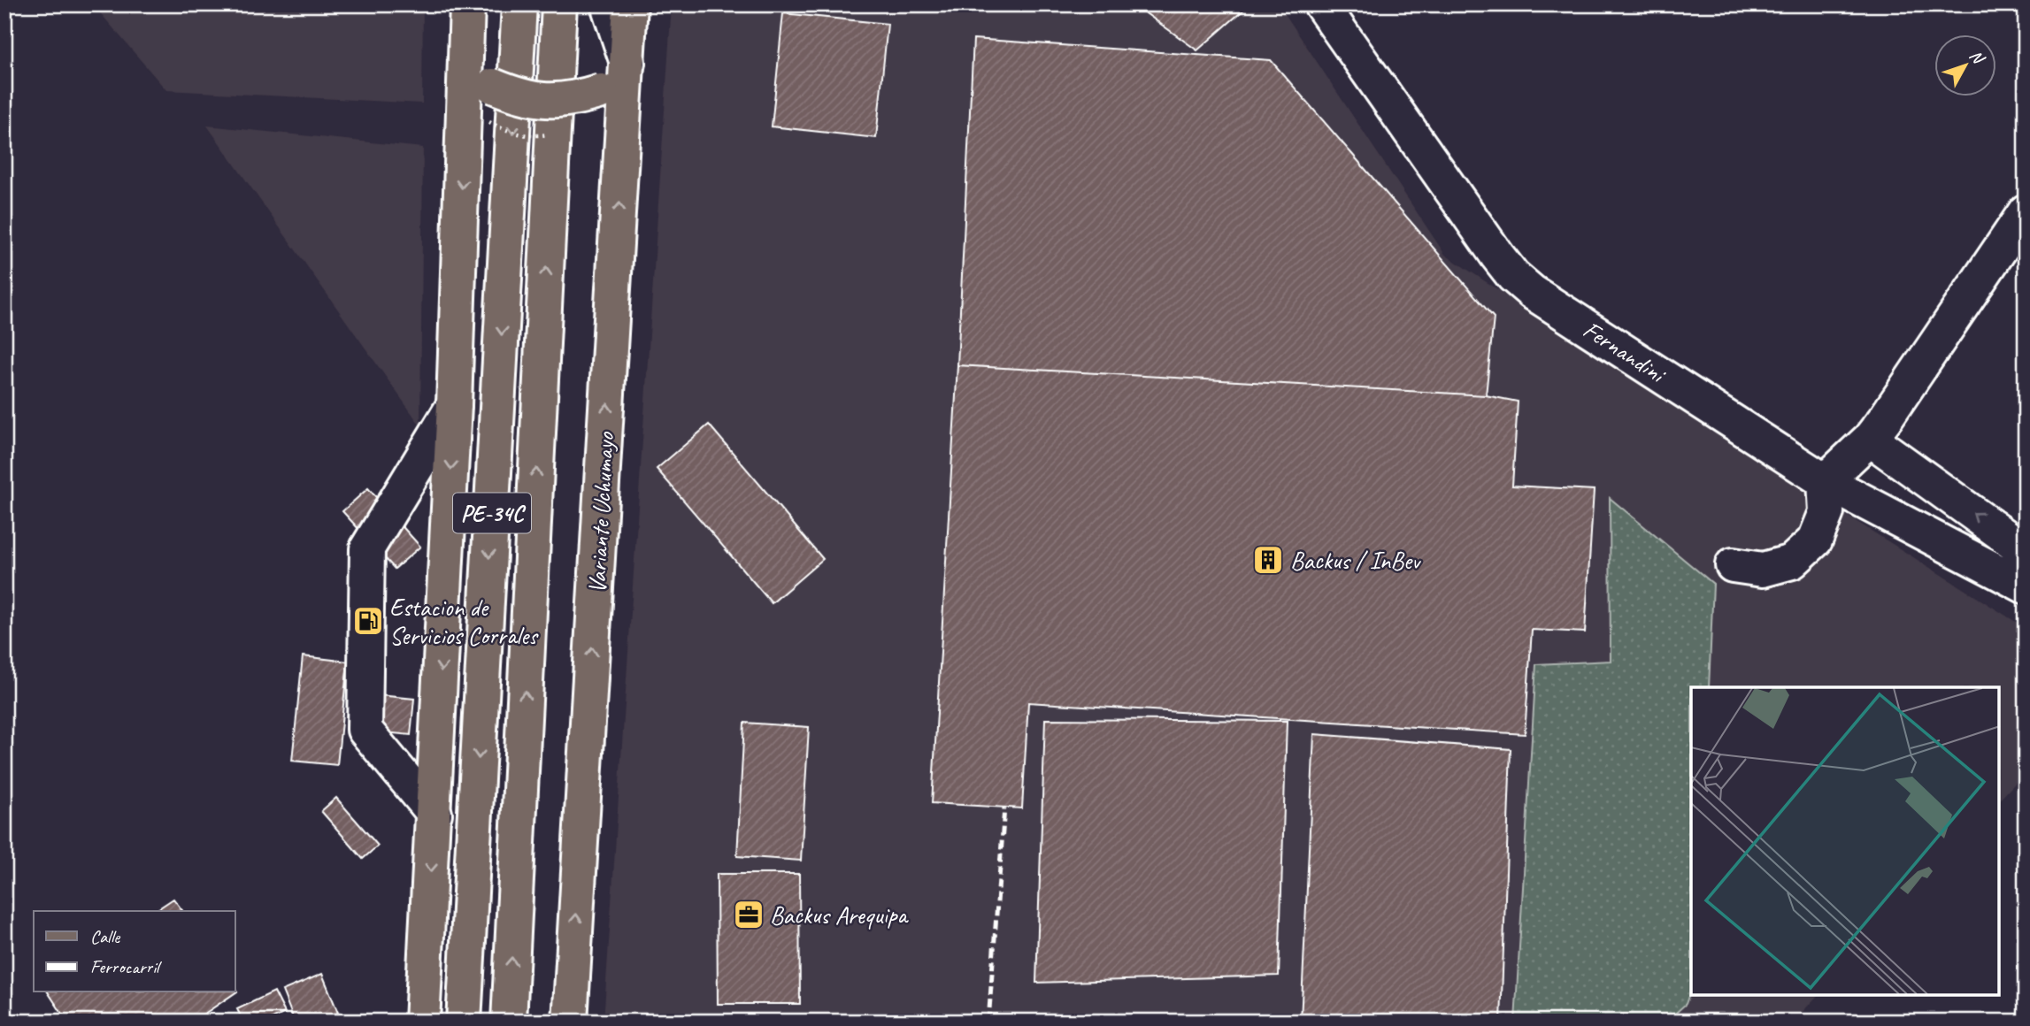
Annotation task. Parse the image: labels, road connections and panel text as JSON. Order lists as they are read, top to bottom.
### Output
{
  "streets": {
    "main road": ["PE-34C", "Variante Uchumayo"],
    "street": ["Fernandini"]
  },
  "places": {
    "building": ["Backus / InBev"],
    "fuel station": ["Estacion de Servicios Corrales"],
    "office": ["Backus Arequipa"]
  },
  "legend": ["Calle", "Ferrocarril"],
  "north": "top right"
}
